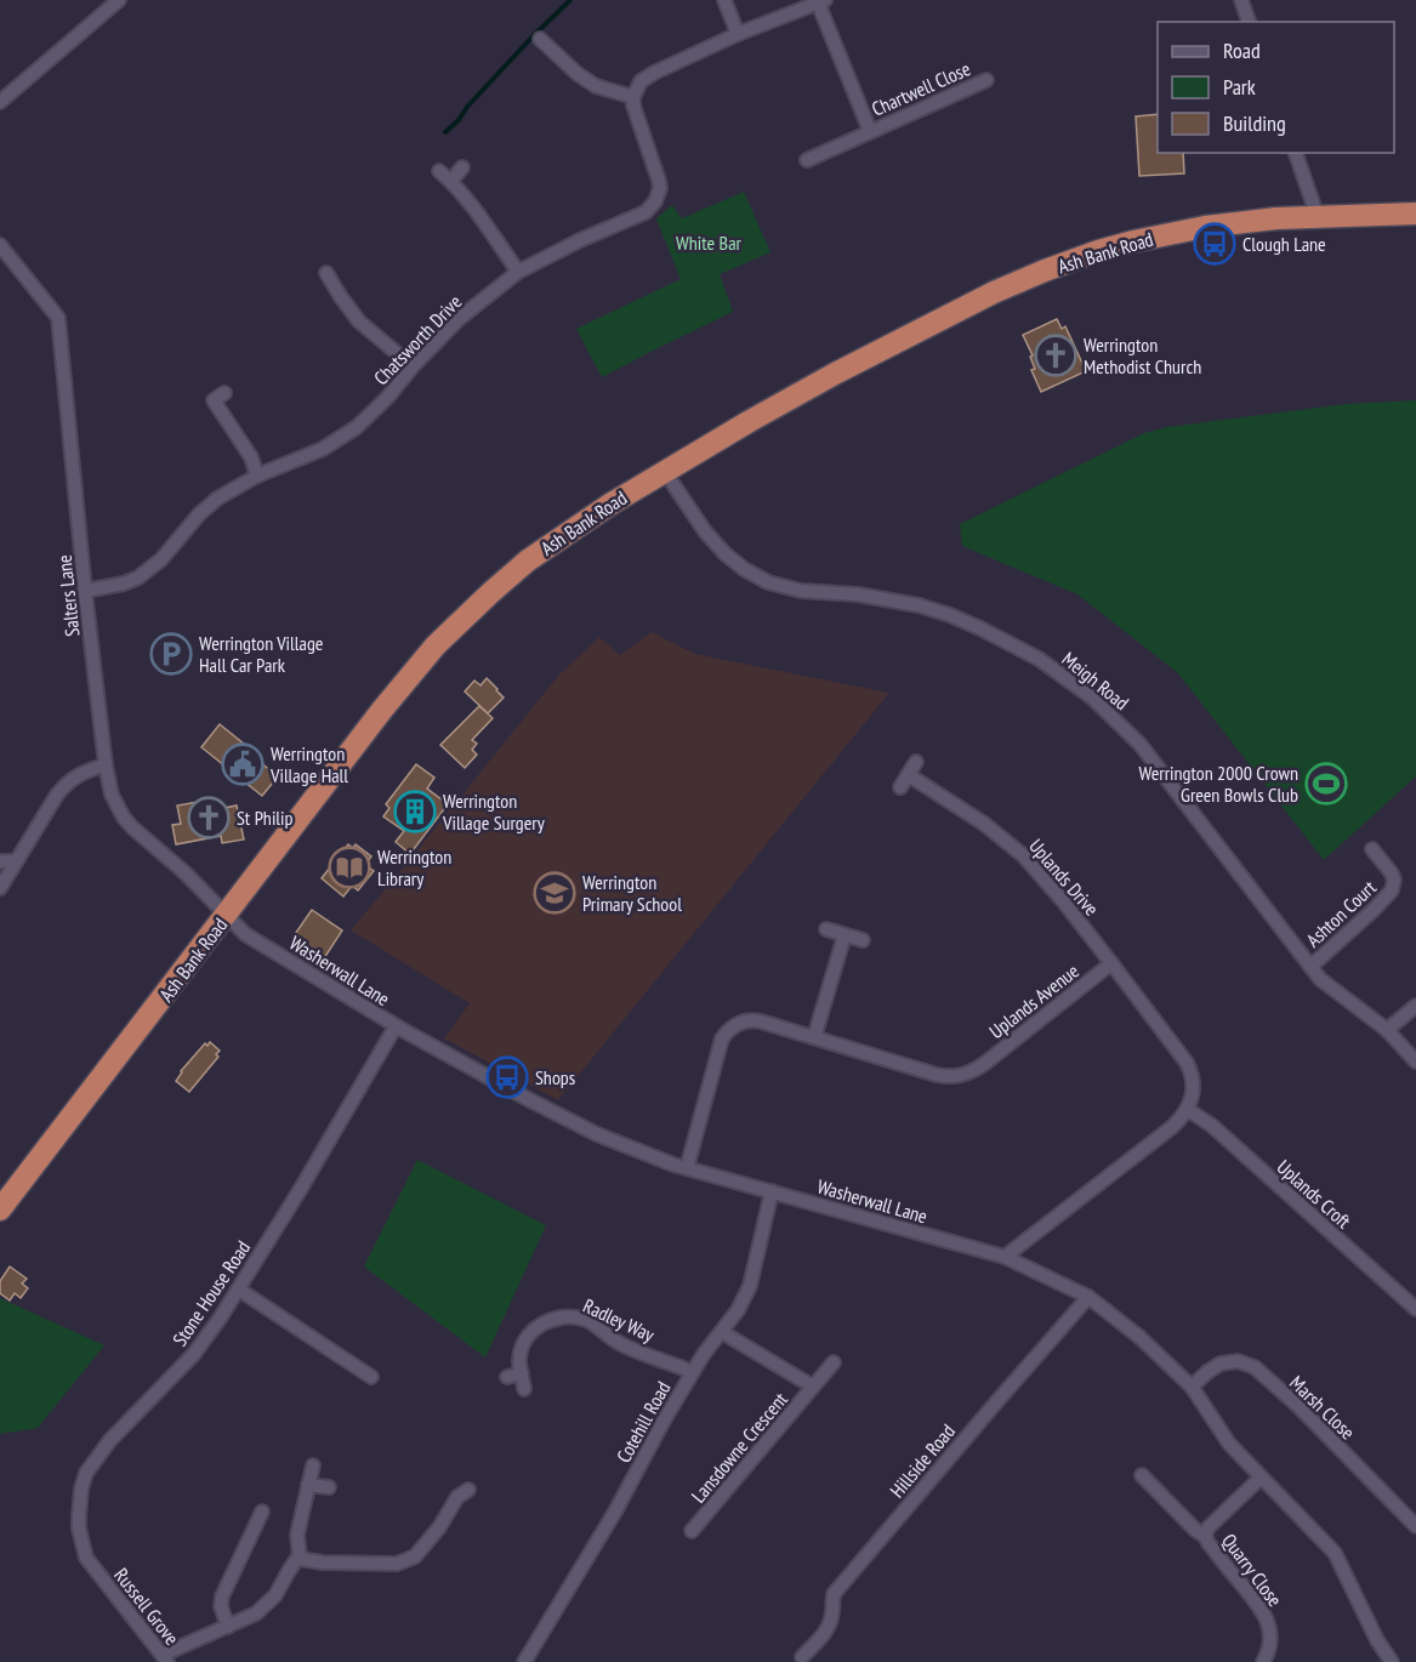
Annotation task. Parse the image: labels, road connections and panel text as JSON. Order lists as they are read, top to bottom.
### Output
{
  "streets": {
    "highway": ["Ash Bank Road"],
    "street": [
      "Chartwell Close",
      "Chatsworth Drive",
      "Salters Lane",
      "Meigh Road",
      "Uplands Drive",
      "Ashton Court",
      "Washerwall Lane",
      "Uplands Avenue",
      "Uplands Croft",
      "Stone House Road",
      "Radley Way",
      "Marsh Close",
      "Cotehill Road",
      "Lansdowne Crescent",
      "Hillside Road",
      "Quarry Close",
      "Russell Grove"
    ]
  },
  "crossings": [
    ["Ash Bank Road", "Salters Lane"],
    ["Ash Bank Road", "Meigh Road"],
    ["Ash Bank Road", "Washerwall Lane"],
    ["Chatsworth Drive", "Salters Lane"],
    ["Salters Lane", "Washerwall Lane"],
    ["Meigh Road", "Ashton Court"],
    ["Uplands Drive", "Uplands Avenue"],
    ["Washerwall Lane", "Uplands Avenue"],
    ["Washerwall Lane", "Stone House Road"],
    ["Washerwall Lane", "Marsh Close"],
    ["Washerwall Lane", "Cotehill Road"],
    ["Washerwall Lane", "Hillside Road"],
    ["Washerwall Lane", "Quarry Close"],
    ["Stone House Road", "Russell Grove"],
    ["Radley Way", "Cotehill Road"],
    ["Cotehill Road", "Lansdowne Crescent"]
  ],
  "parks": ["White Bar"],
  "places": {
    "bus stop": ["Clough Lane", "Shops"],
    "church": ["Werrington Methodist Church", "St Philip"],
    "parking": ["Werrington Village Hall Car Park"],
    "public building": ["Werrington Village Hall"],
    "sports": ["Werrington 2000 Crown Green Bowls Club"],
    "building": ["Werrington Village Surgery"],
    "library": ["Werrington Library"],
    "school or university": ["Werrington Primary School"]
  },
  "legend": ["Road", "Park", "Building"]
}
